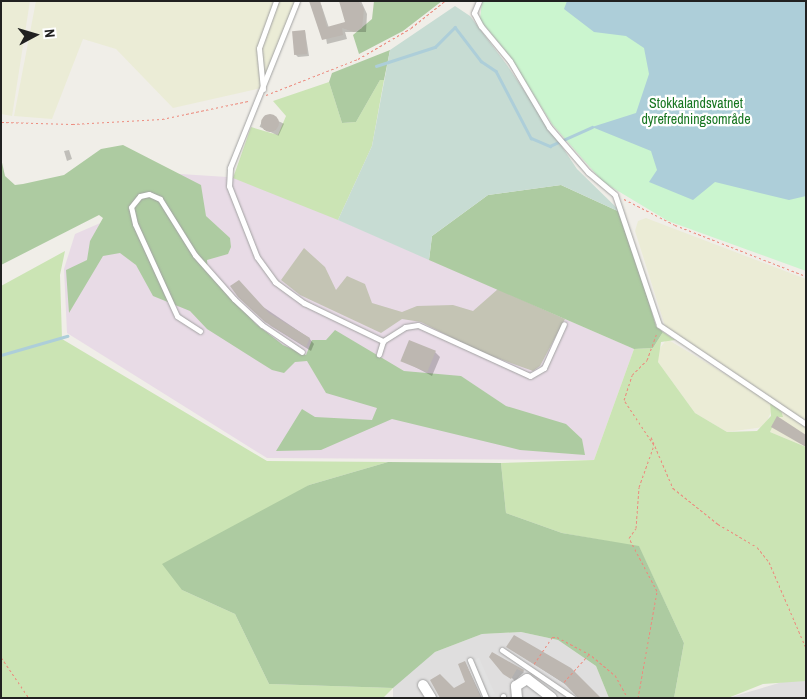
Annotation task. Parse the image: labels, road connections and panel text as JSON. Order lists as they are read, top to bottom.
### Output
{
  "parks": ["Stokkalandsvatnet dyrefredningsområde"],
  "north": "right"
}
